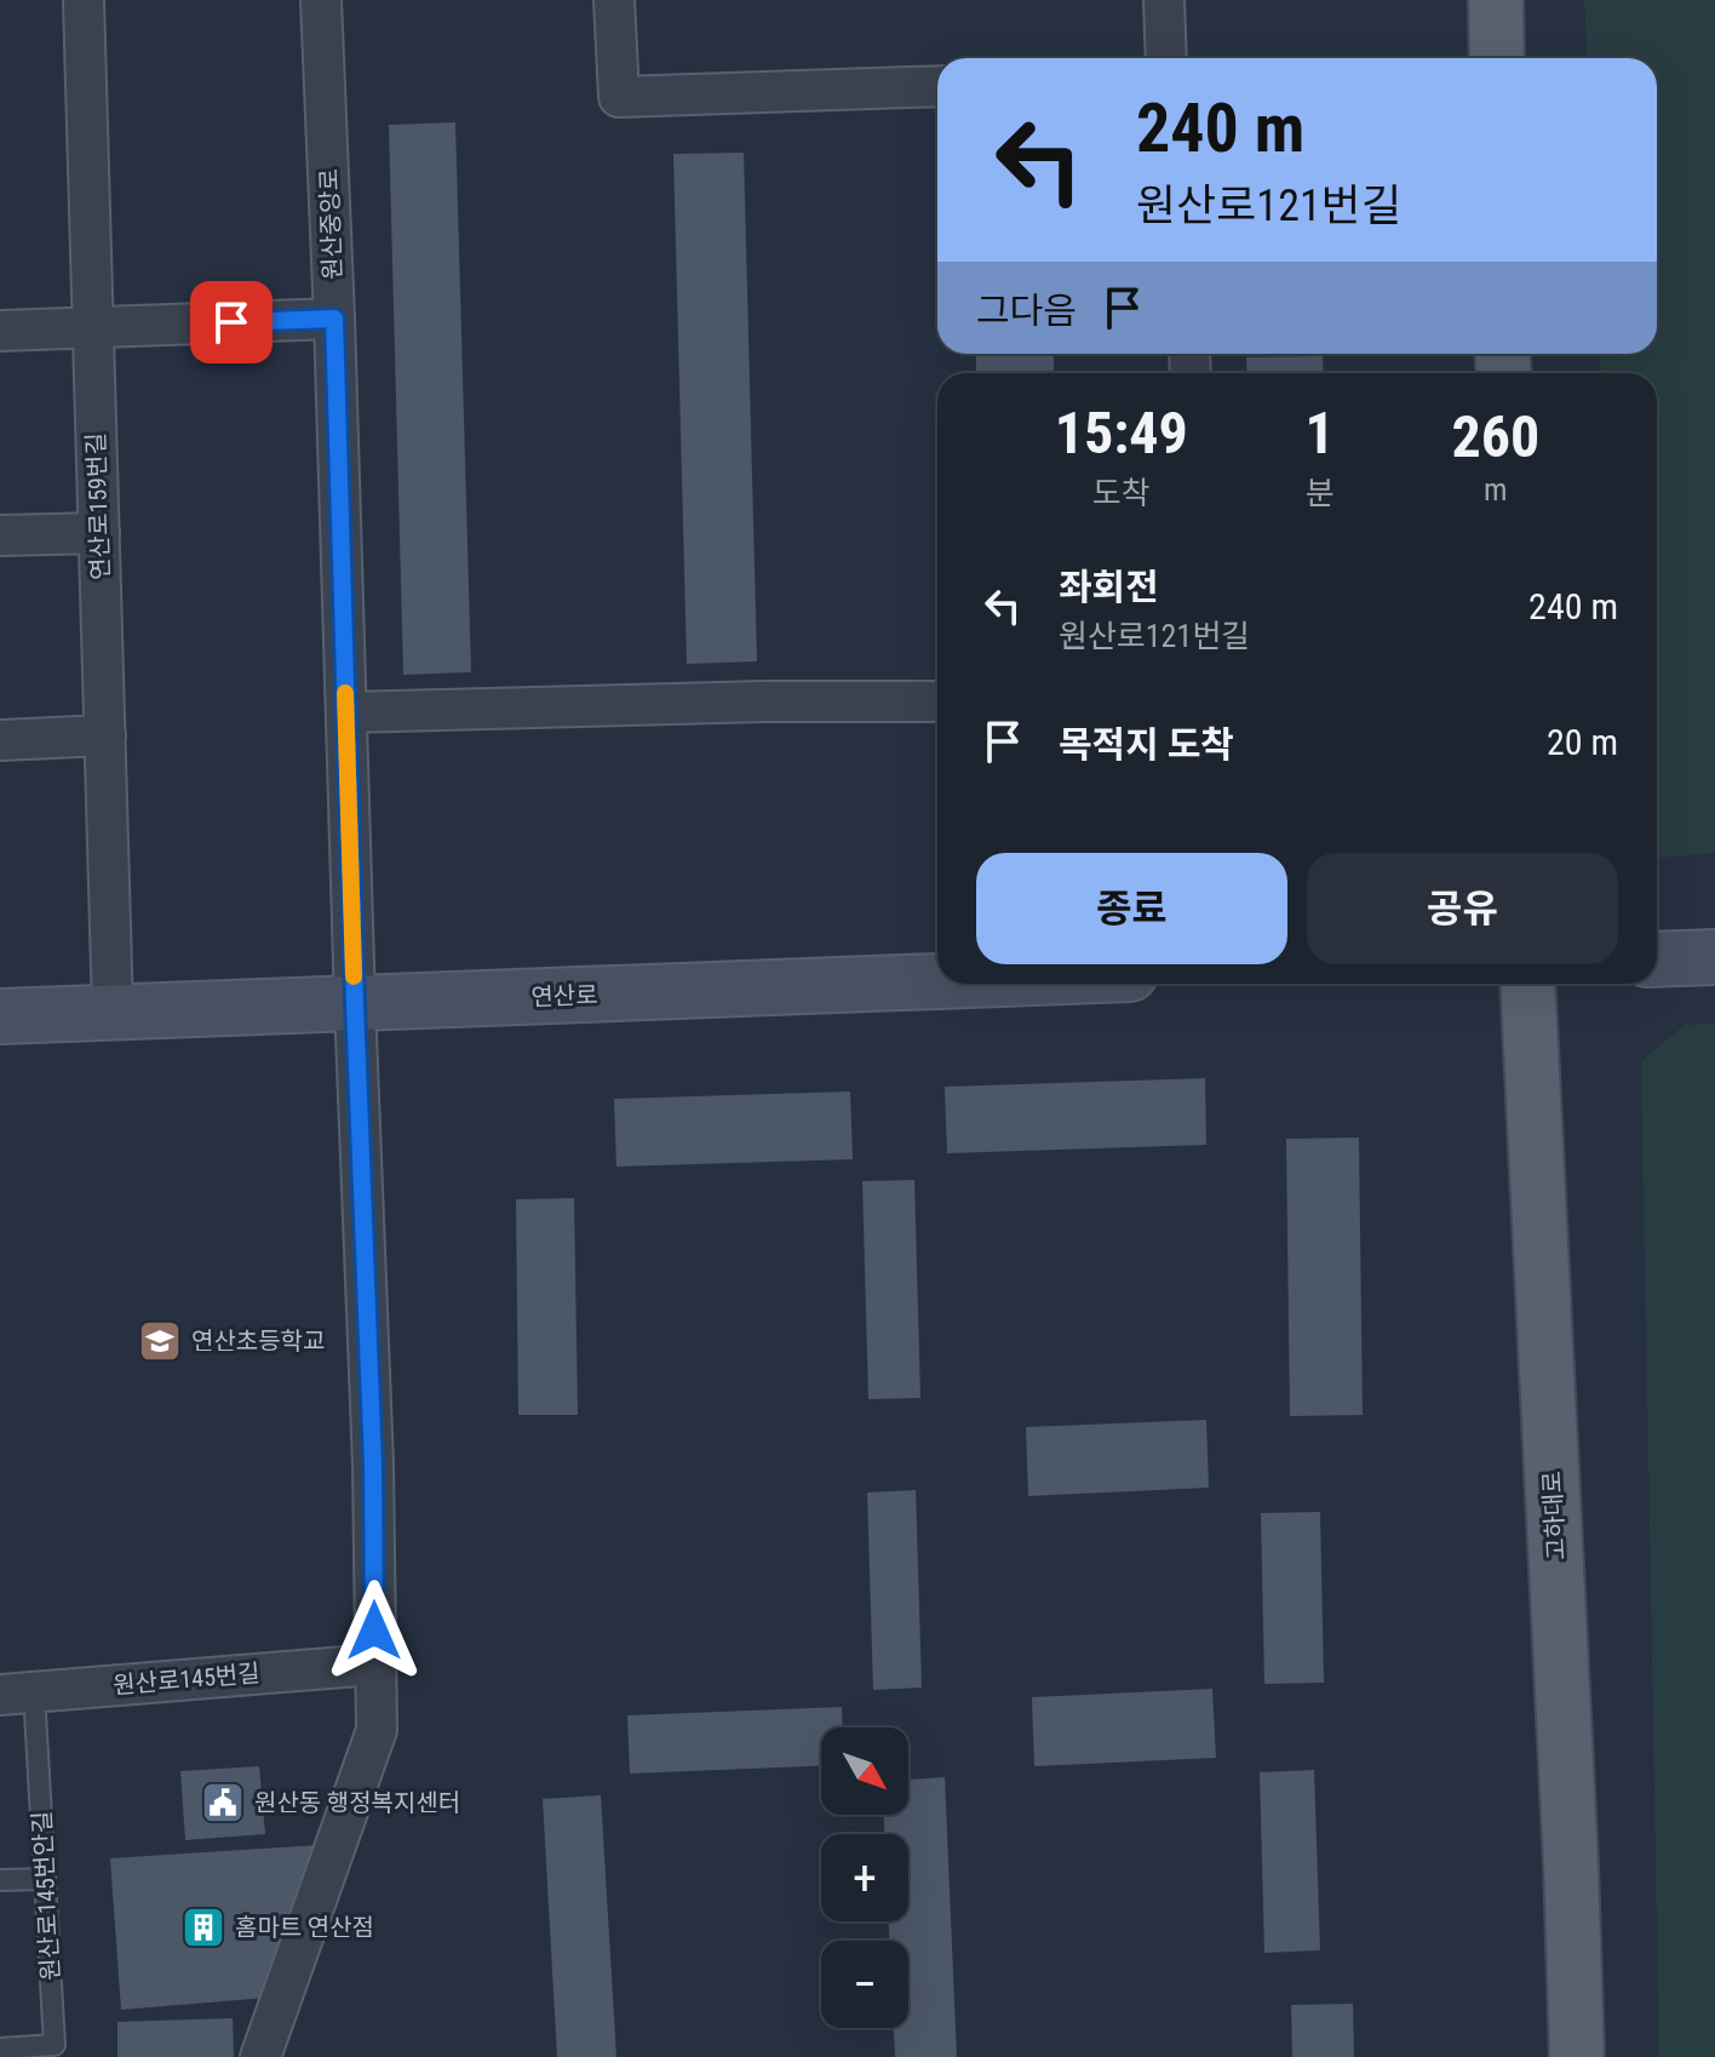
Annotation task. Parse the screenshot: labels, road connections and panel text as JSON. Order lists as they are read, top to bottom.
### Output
{
  "streets": {
    "main road": ["고하대로"],
    "street": [
      "원산중앙로",
      "연산로159번길",
      "연산로",
      "원산로145번길"
    ],
    "lane": ["원산로145번안길"]
  },
  "crossings": [
    ["원산중앙로", "연산로"],
    ["원산중앙로", "원산로145번길"],
    ["연산로159번길", "연산로"],
    ["원산로145번길", "원산로145번안길"]
  ],
  "places": {
    "school or university": ["연산초등학교"],
    "public building": ["원산동 행정복지센터"],
    "building": ["홈마트 연산점"]
  },
  "north": "bottom right",
  "page": {
    "turn": ["240 m", "원산로121번길"],
    "then": "그다음",
    "eta": [
      "15:49",
      "도착",
      "1",
      "분",
      "260",
      "m"
    ],
    "list": [
      {
        "name": "좌회전",
        "note": "원산로121번길",
        "value": "240 m"
      },
      {
        "name": "목적지 도착",
        "value": "20 m"
      }
    ],
    "buttons": ["종료", "공유"],
    "map_buttons": ["+", "−"]
  }
}
